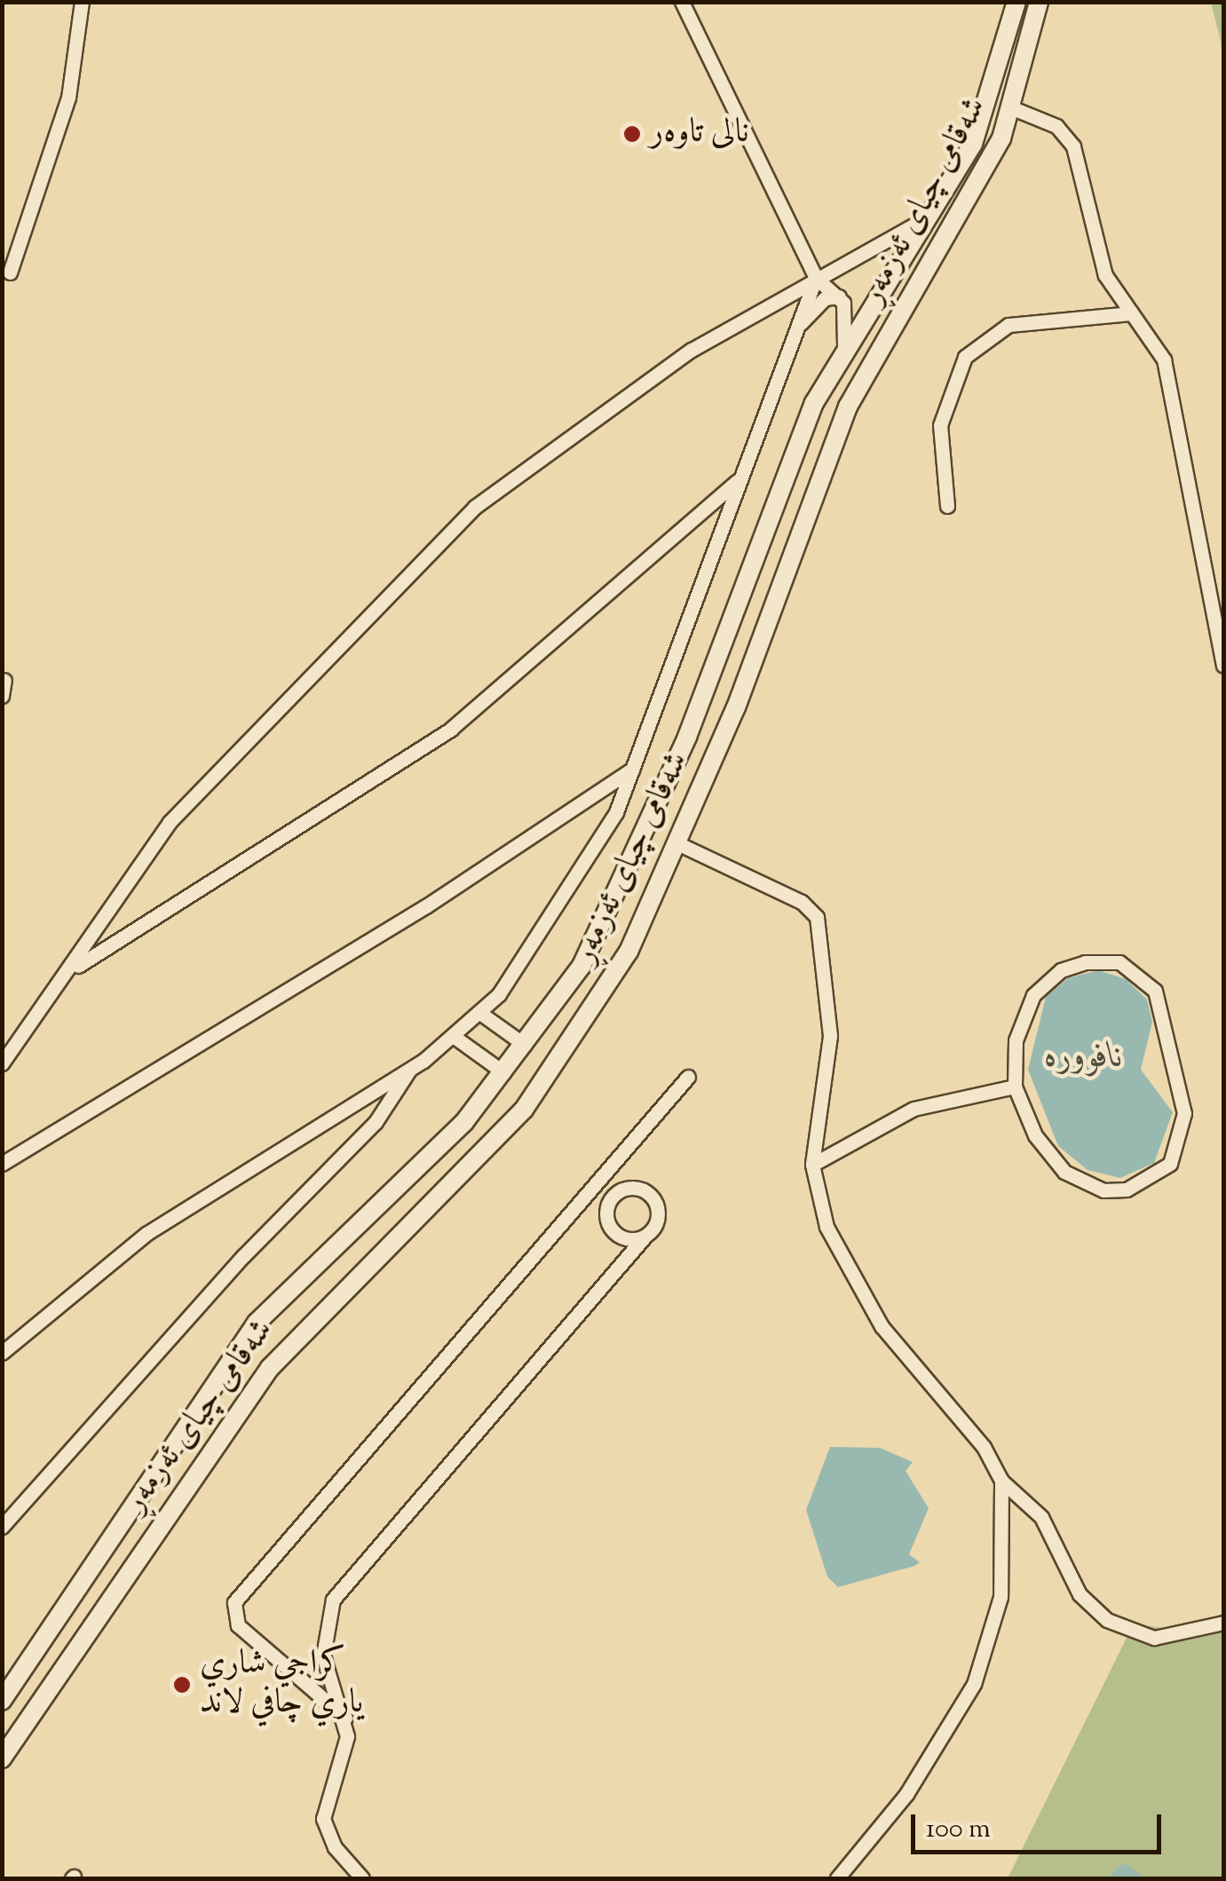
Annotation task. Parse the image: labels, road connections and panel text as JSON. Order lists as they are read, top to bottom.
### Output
{
  "streets": {
    "main road": ["شەقامی چیای ئەزمەڕ"]
  },
  "water": ["نافوورە"],
  "places": ["نالی تاوەر", "كراجي شاري ياري چافي لاند"],
  "scale_bar": "100 m"
}
